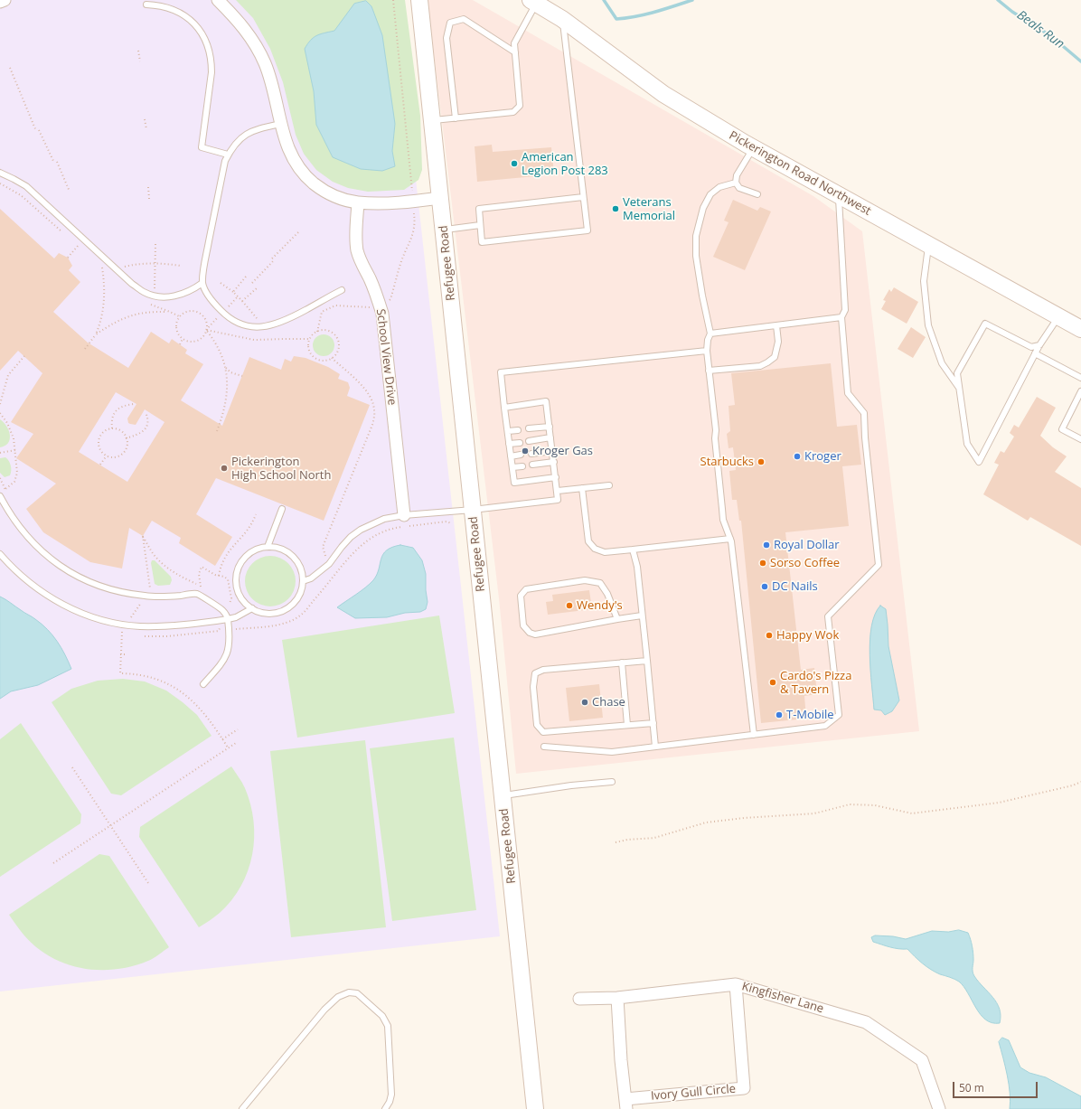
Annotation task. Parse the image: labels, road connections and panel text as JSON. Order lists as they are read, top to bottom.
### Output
{
  "streets": {
    "main road": ["Pickerington Road Northwest", "Refugee Road"],
    "street": ["School View Drive", "Kingfisher Lane", "Ivory Gull Circle"]
  },
  "crossings": [
    ["Kingfisher Lane", "Ivory Gull Circle"]
  ],
  "water": ["Beals Run"],
  "places": [
    "American Legion Post 283",
    "Veterans Memorial",
    "Kroger Gas",
    "Kroger",
    "Starbucks",
    "Pickerington High School North",
    "Royal Dollar",
    "Sorso Coffee",
    "DC Nails",
    "Wendy's",
    "Happy Wok",
    "Cardo's Pizza & Tavern",
    "Chase",
    "T-Mobile"
  ],
  "scale_bar": "50 m"
}
